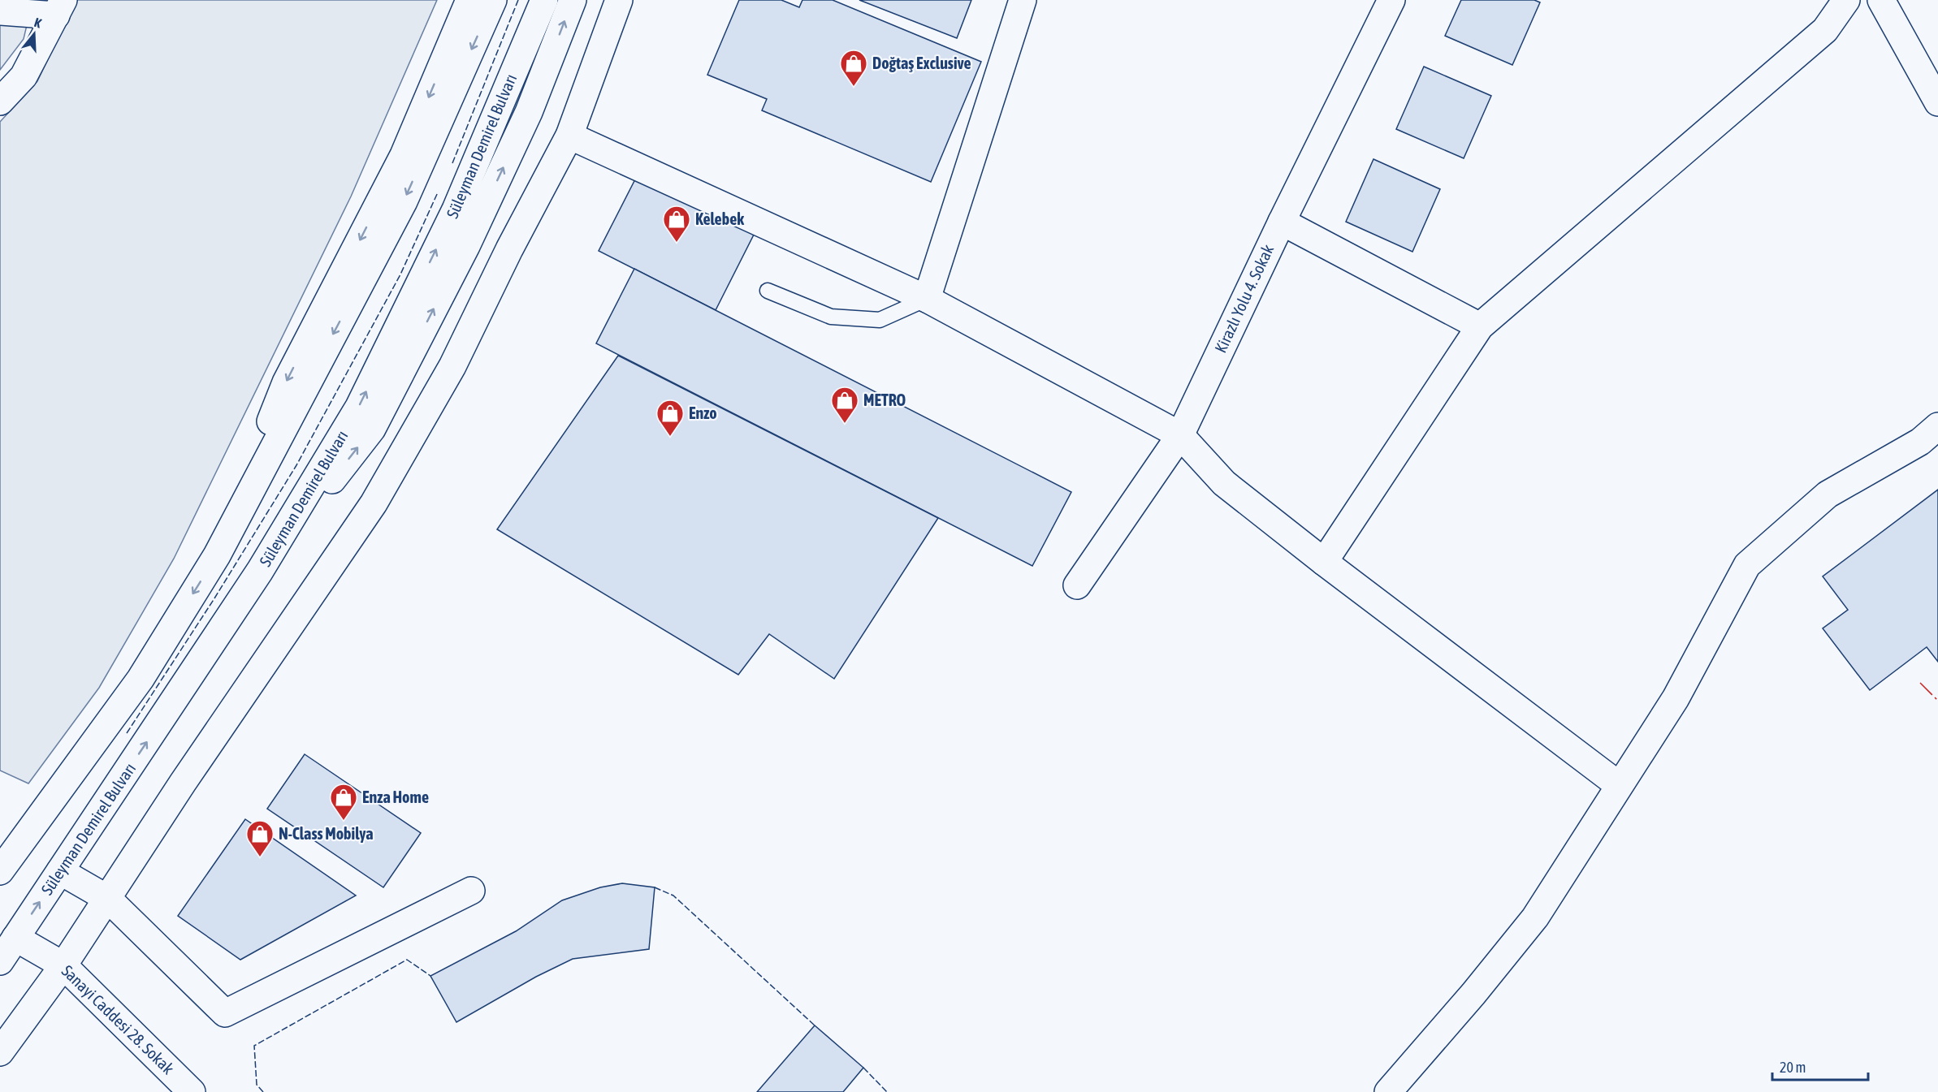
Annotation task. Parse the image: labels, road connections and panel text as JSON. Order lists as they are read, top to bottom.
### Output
{
  "streets": {
    "main road": ["Süleyman Demirel Bulvarı", "Kirazlı Yolu 4. Sokak", "Sanayi Caddesi 28. Sokak"]
  },
  "crossings": [
    ["Süleyman Demirel Bulvarı", "Sanayi Caddesi 28. Sokak"]
  ],
  "places": {
    "shop": [
      "Doğtaş Exclusive",
      "Kelebek",
      "METRO",
      "Enzo",
      "Enza Home",
      "N-Class Mobilya"
    ]
  },
  "scale_bar": "20 m",
  "north": "top"
}
